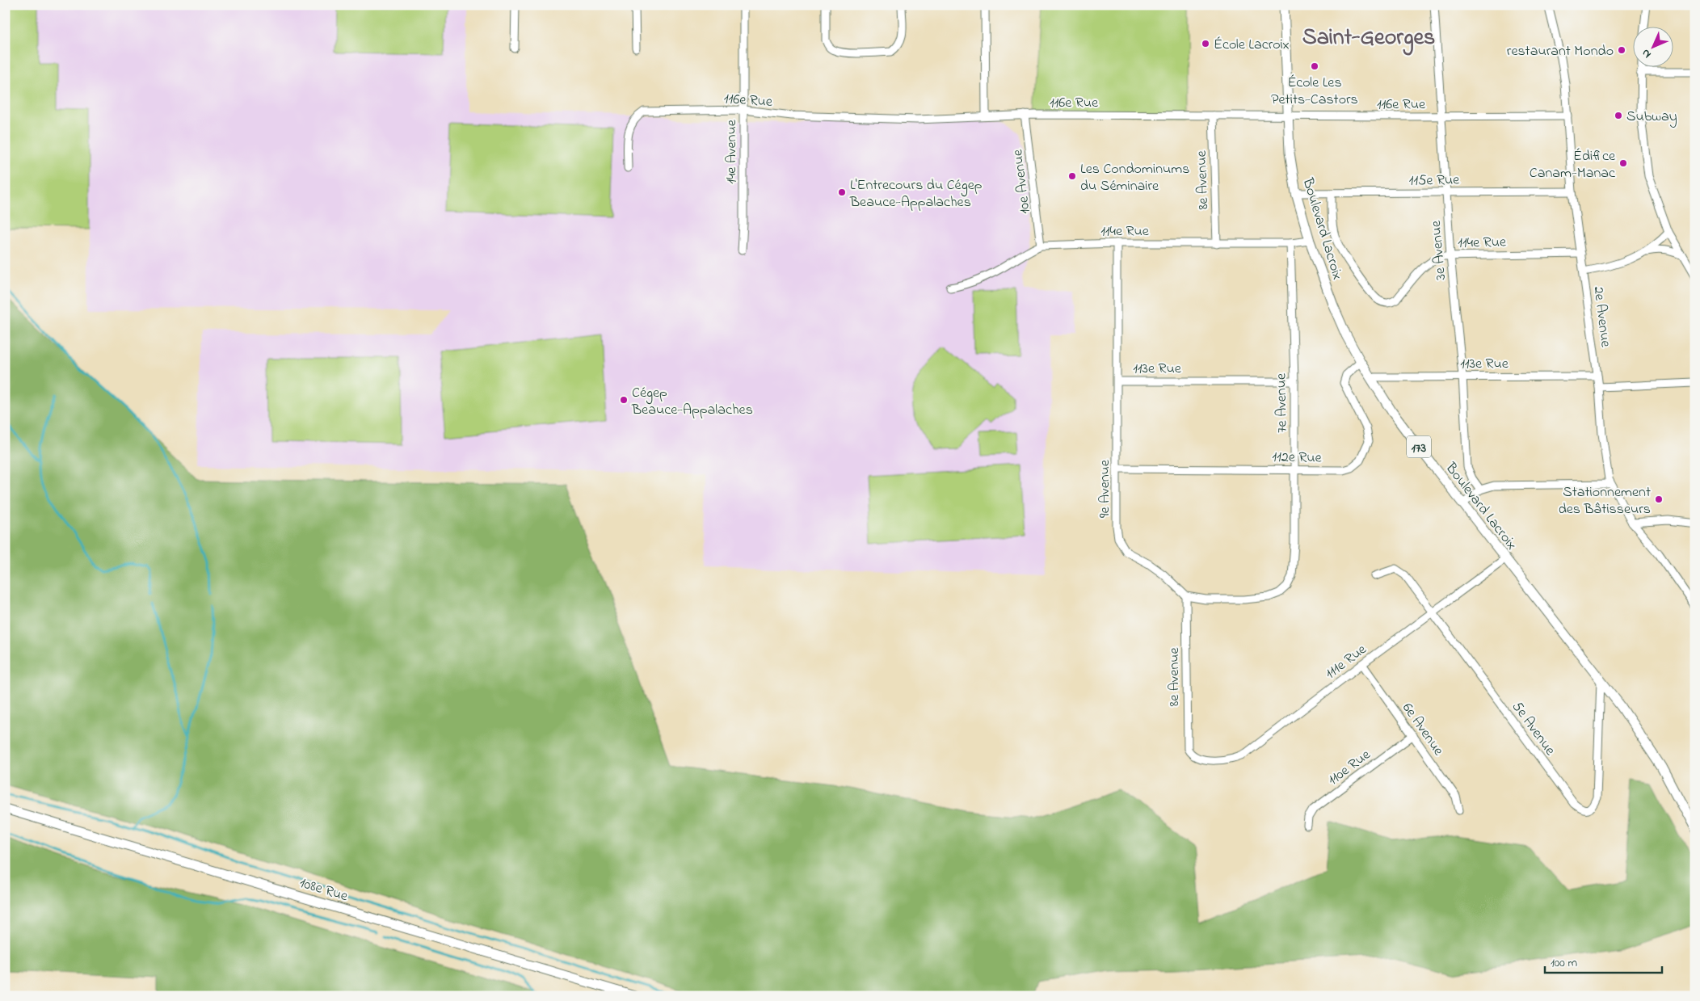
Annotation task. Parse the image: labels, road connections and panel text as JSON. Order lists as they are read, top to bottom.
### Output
{
  "streets": {
    "main road": ["Boulevard Lacroix", "173", "108e Rue"],
    "street": [
      "116e Rue",
      "14e Avenue",
      "115e Rue",
      "8e Avenue",
      "10e Avenue",
      "114e Rue",
      "3e Avenue",
      "2e Avenue",
      "113e Rue",
      "7e Avenue",
      "112e Rue",
      "9e Avenue",
      "111e Rue",
      "5e Avenue",
      "6e Avenue",
      "110e Rue"
    ]
  },
  "crossings": [
    ["116e Rue", "14e Avenue"],
    ["116e Rue", "8e Avenue"],
    ["116e Rue", "10e Avenue"],
    ["116e Rue", "Boulevard Lacroix"],
    ["116e Rue", "3e Avenue"],
    ["116e Rue", "2e Avenue"],
    ["115e Rue", "Boulevard Lacroix"],
    ["115e Rue", "114e Rue"],
    ["115e Rue", "3e Avenue"],
    ["115e Rue", "2e Avenue"],
    ["8e Avenue", "114e Rue"],
    ["8e Avenue", "7e Avenue"],
    ["8e Avenue", "9e Avenue"],
    ["8e Avenue", "111e Rue"],
    ["10e Avenue", "114e Rue"],
    ["Boulevard Lacroix", "114e Rue"],
    ["Boulevard Lacroix", "113e Rue"],
    ["Boulevard Lacroix", "112e Rue"],
    ["Boulevard Lacroix", "111e Rue"],
    ["Boulevard Lacroix", "5e Avenue"],
    ["114e Rue", "3e Avenue"],
    ["114e Rue", "2e Avenue"],
    ["114e Rue", "7e Avenue"],
    ["114e Rue", "9e Avenue"],
    ["3e Avenue", "113e Rue"],
    ["2e Avenue", "113e Rue"],
    ["113e Rue", "7e Avenue"],
    ["113e Rue", "9e Avenue"],
    ["7e Avenue", "112e Rue"],
    ["7e Avenue", "9e Avenue"],
    ["112e Rue", "9e Avenue"],
    ["111e Rue", "5e Avenue"],
    ["111e Rue", "6e Avenue"],
    ["6e Avenue", "110e Rue"]
  ],
  "districts": ["Saint-Georges"],
  "places": [
    "École Lacroix",
    "restaurant Mondo",
    "École Les Petits-Castors",
    "Subway",
    "Édifice Canam-Manac",
    "Les Condominums du Séminaire",
    "L'Entrecours du Cégep Beauce-Appalaches",
    "Cégep Beauce-Appalaches",
    "Stationnement des Bâtisseurs"
  ],
  "scale_bar": "100 m",
  "north": "bottom left"
}
